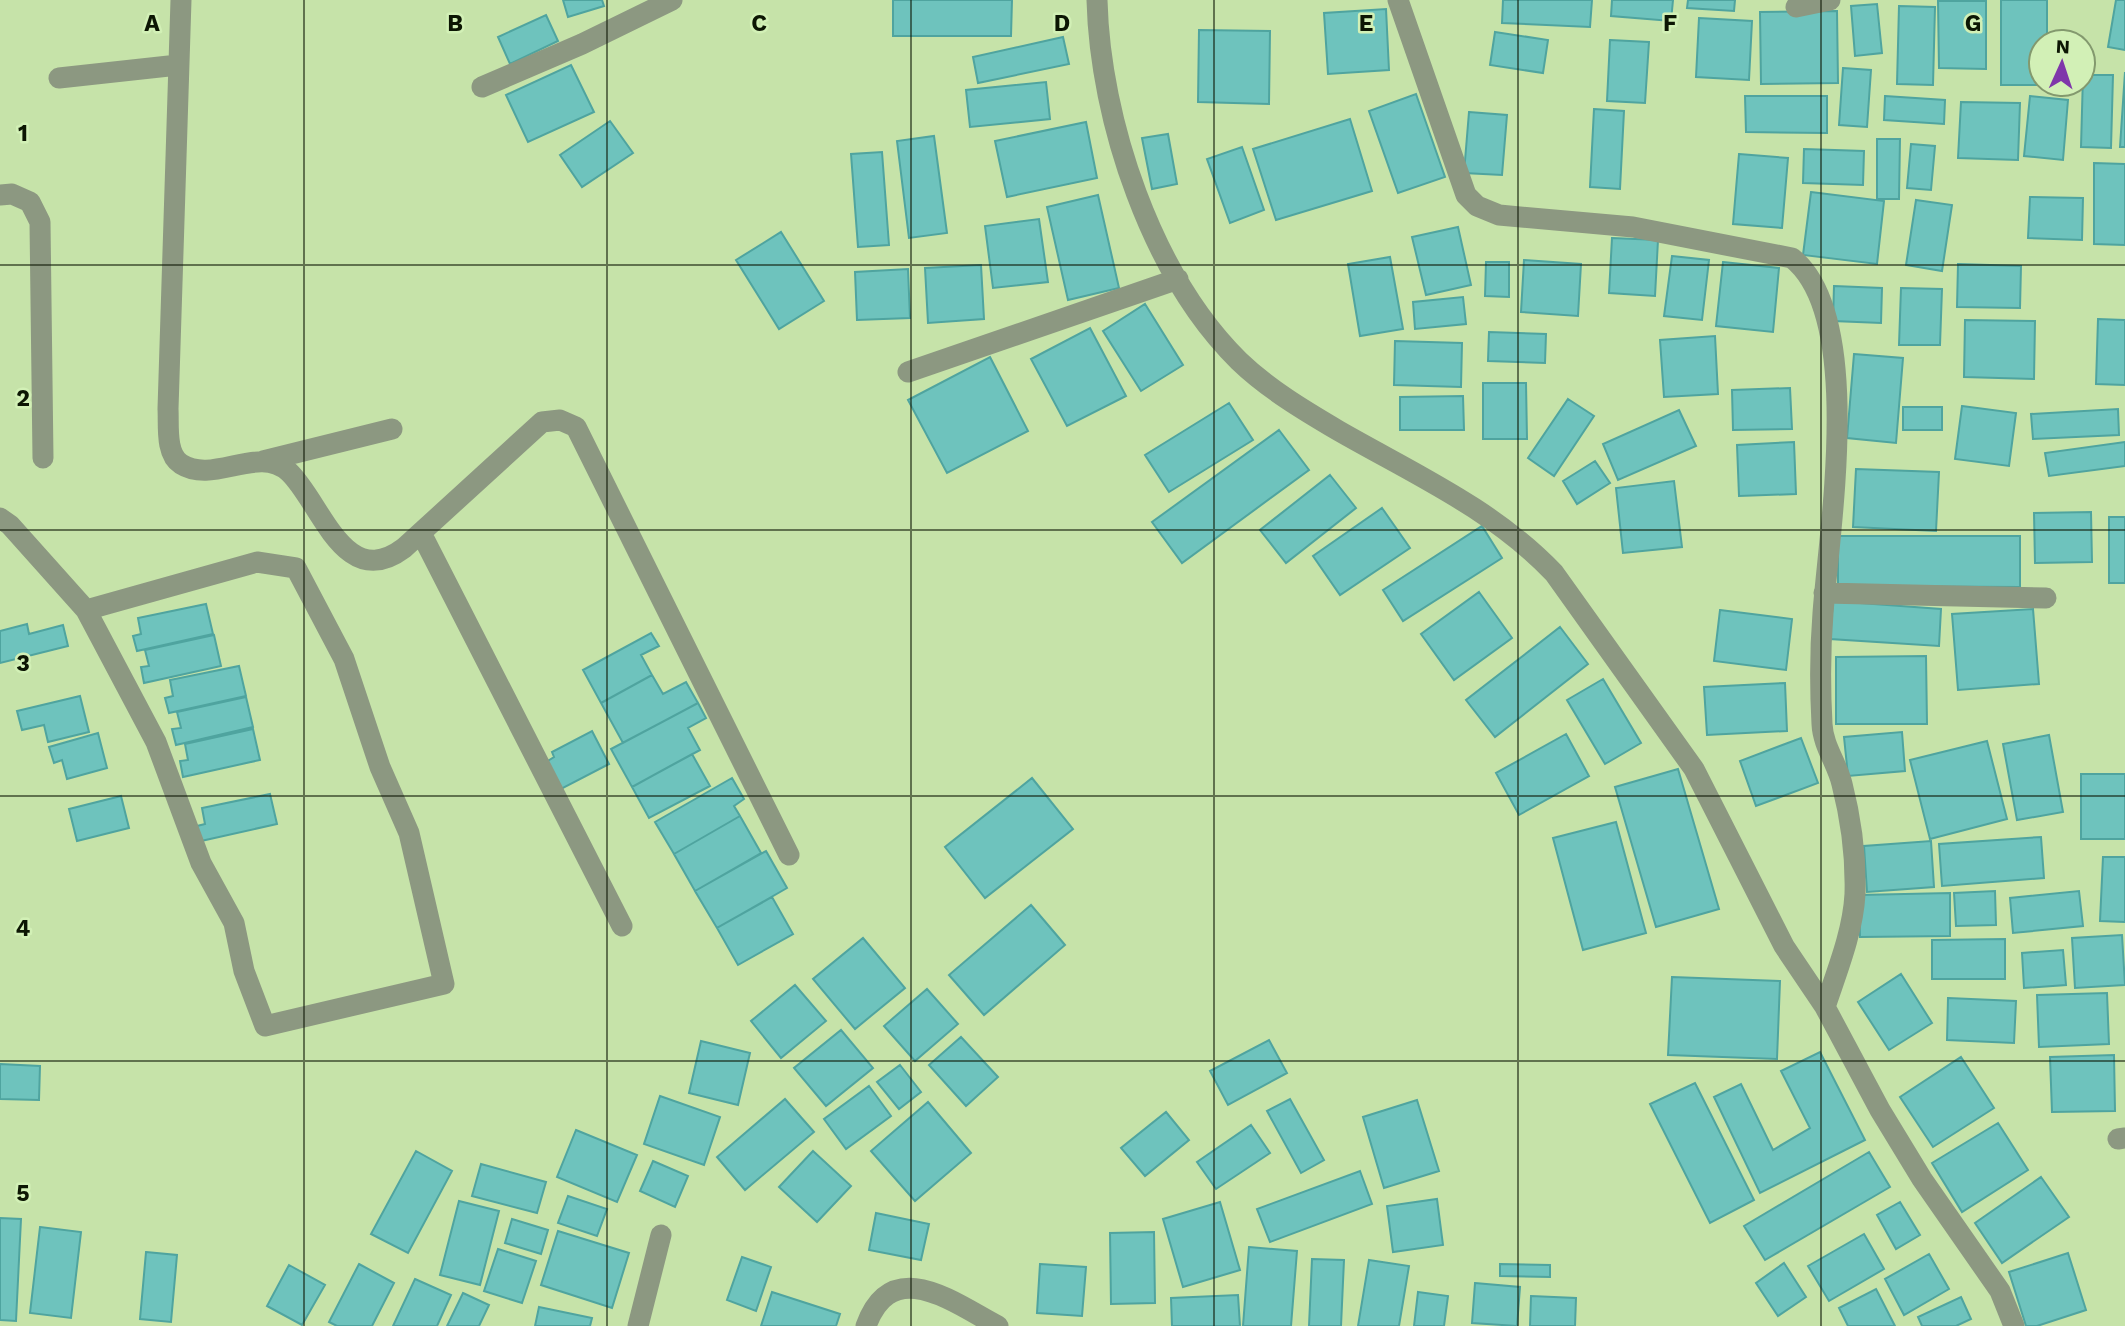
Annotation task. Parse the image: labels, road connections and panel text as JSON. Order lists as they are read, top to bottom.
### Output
{
  "north": "top",
  "grid": {
    "columns": [
      "A",
      "B",
      "C",
      "D",
      "E",
      "F",
      "G"
    ],
    "rows": [
      "1",
      "2",
      "3",
      "4",
      "5"
    ]
  }
}
